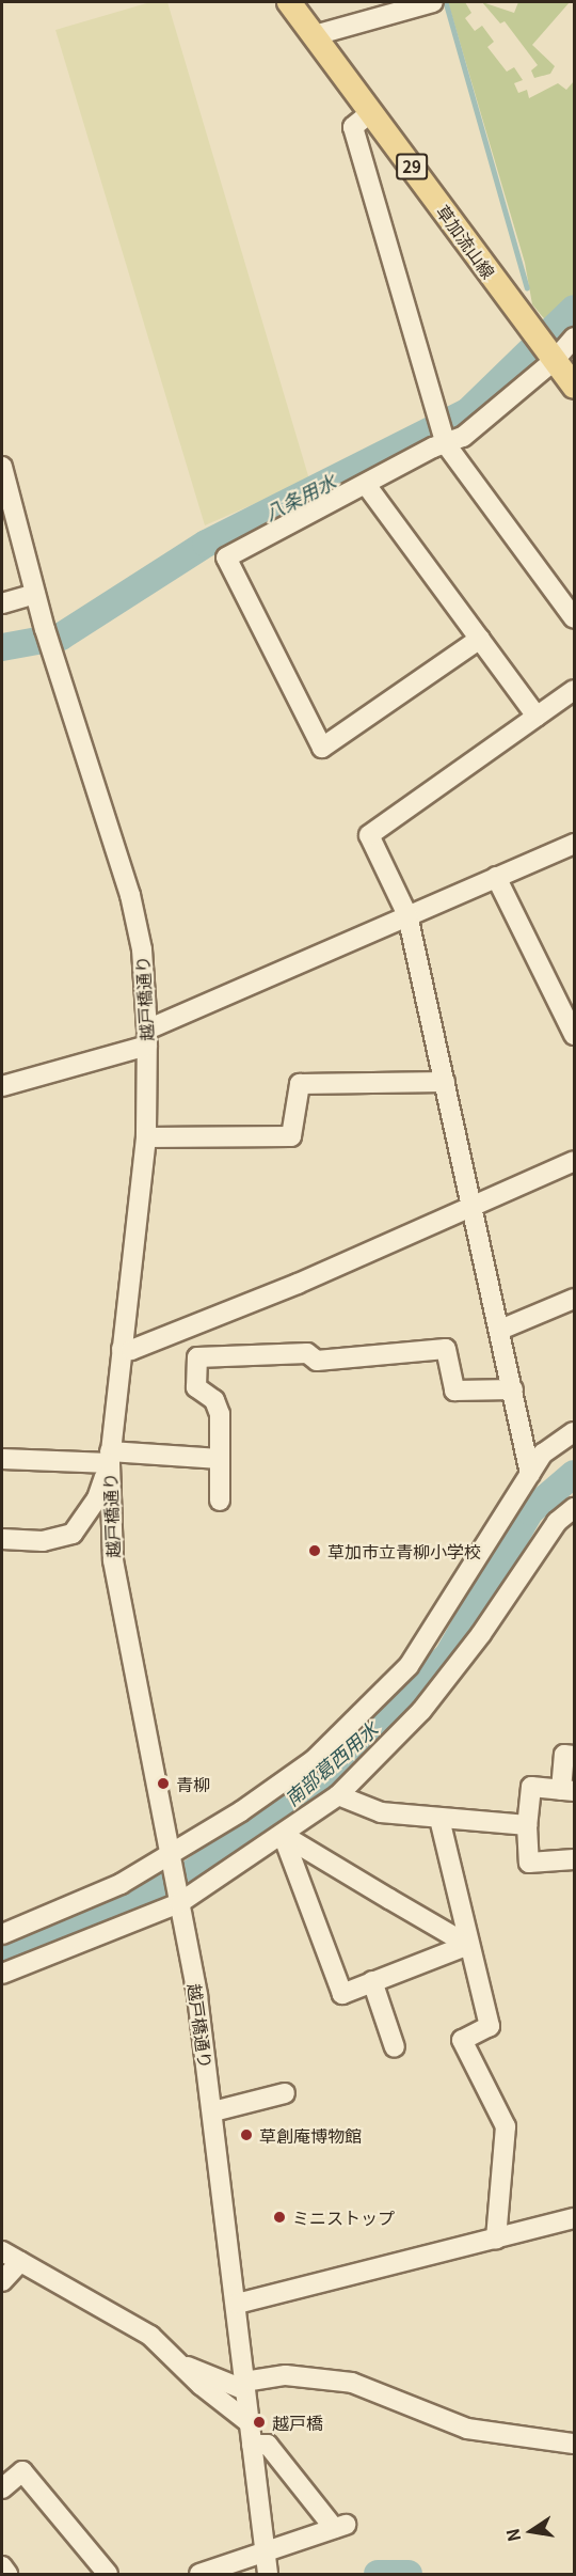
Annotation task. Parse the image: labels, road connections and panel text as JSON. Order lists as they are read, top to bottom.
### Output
{
  "streets": {
    "main road": ["29", "草加流山線"],
    "street": ["越戸橋通り"]
  },
  "water": ["八条用水", "南部葛西用水"],
  "places": [
    "草加市立青柳小学校",
    "青柳",
    "草創庵博物館",
    "ミニストップ",
    "越戸橋"
  ],
  "north": "left"
}
